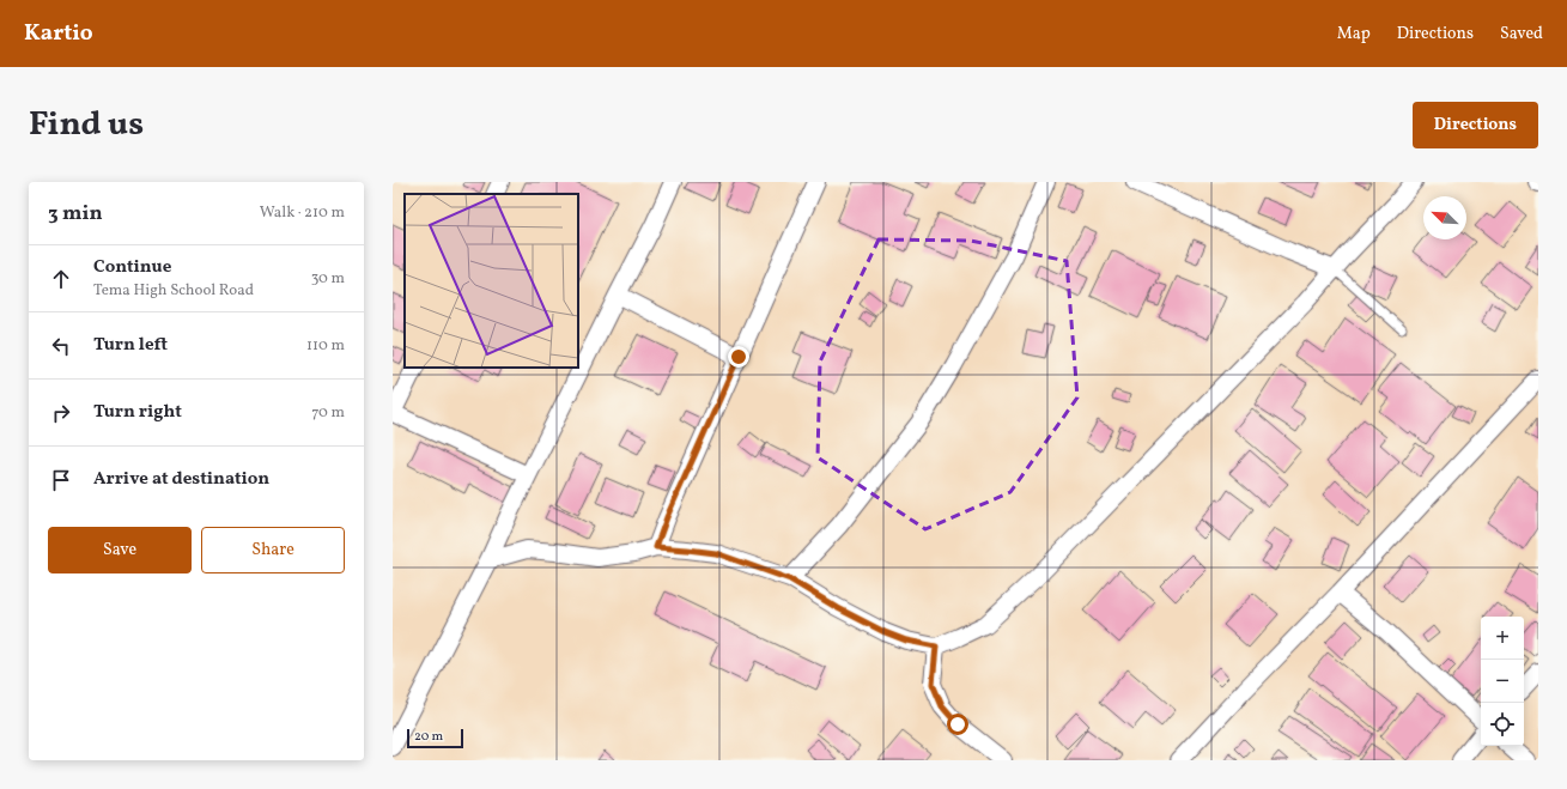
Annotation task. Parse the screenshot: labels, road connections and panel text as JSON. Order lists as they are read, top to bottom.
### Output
{
  "scale_bar": "20 m",
  "north": "top left",
  "page": {
    "header": "Kartio",
    "nav": ["Map", "Directions", "Saved"],
    "title": "Find us",
    "buttons": [
      "Directions",
      ["Save", "Share"]
    ],
    "heading": ["3 min", "Walk · 210 m"],
    "list": [
      ["Continue", "Tema High School Road", "30 m"],
      ["Turn left", "110 m"],
      ["Turn right", "70 m"],
      "Arrive at destination"
    ],
    "map_buttons": ["+", "−"],
    "scale": "20 m"
  }
}
